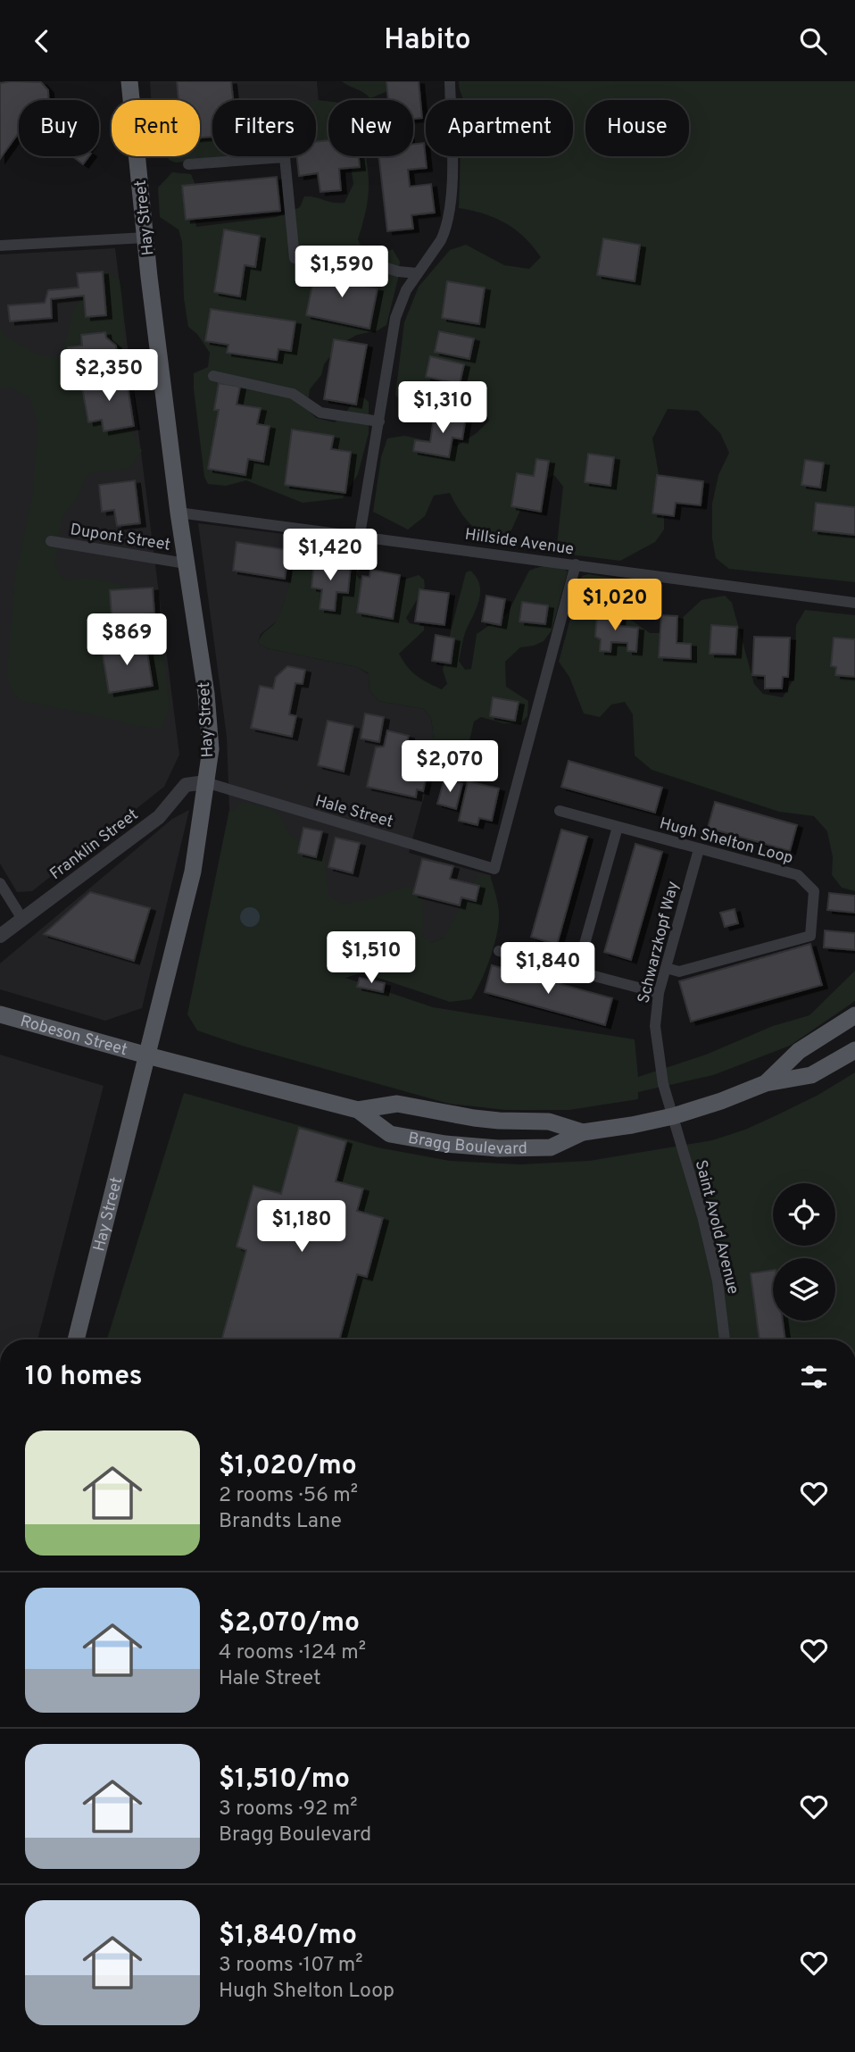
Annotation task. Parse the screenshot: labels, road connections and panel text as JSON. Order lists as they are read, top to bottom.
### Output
{
  "streets": {
    "main road": ["Hay Street", "Robeson Street", "Bragg Boulevard"],
    "street": [
      "Dupont Street",
      "Hillside Avenue",
      "Hale Street",
      "Hugh Shelton Loop",
      "Franklin Street",
      "Schwarzkopf Way",
      "Saint Avold Avenue"
    ]
  },
  "crossings": [
    ["Hay Street", "Dupont Street"],
    ["Hay Street", "Hillside Avenue"],
    ["Hay Street", "Hale Street"],
    ["Hay Street", "Franklin Street"],
    ["Hay Street", "Robeson Street"],
    ["Hay Street", "Bragg Boulevard"],
    ["Hillside Avenue", "Hale Street"],
    ["Hale Street", "Franklin Street"],
    ["Hugh Shelton Loop", "Schwarzkopf Way"],
    ["Schwarzkopf Way", "Bragg Boulevard"],
    ["Schwarzkopf Way", "Saint Avold Avenue"],
    ["Robeson Street", "Bragg Boulevard"],
    ["Bragg Boulevard", "Saint Avold Avenue"]
  ],
  "page": {
    "header": "Habito",
    "chip": [
      "Buy",
      "Rent",
      "Filters",
      "New",
      "Apartment",
      "House"
    ],
    "price": [
      "$1,590",
      "$2,350",
      "$1,310",
      "$1,420",
      "$1,020",
      "$869",
      "$2,070",
      "$1,510",
      "$1,840",
      "$1,180"
    ],
    "heading": "10 homes",
    "list": [
      {
        "name": "$1,020/mo",
        "note": "2 rooms · 56 m² · Brandts Lane"
      },
      {
        "name": "$2,070/mo",
        "note": "4 rooms · 124 m² · Hale Street"
      },
      {
        "name": "$1,510/mo",
        "note": "3 rooms · 92 m² · Bragg Boulevard"
      },
      {
        "name": "$1,840/mo",
        "note": "3 rooms · 107 m² · Hugh Shelton Loop"
      }
    ]
  }
}
